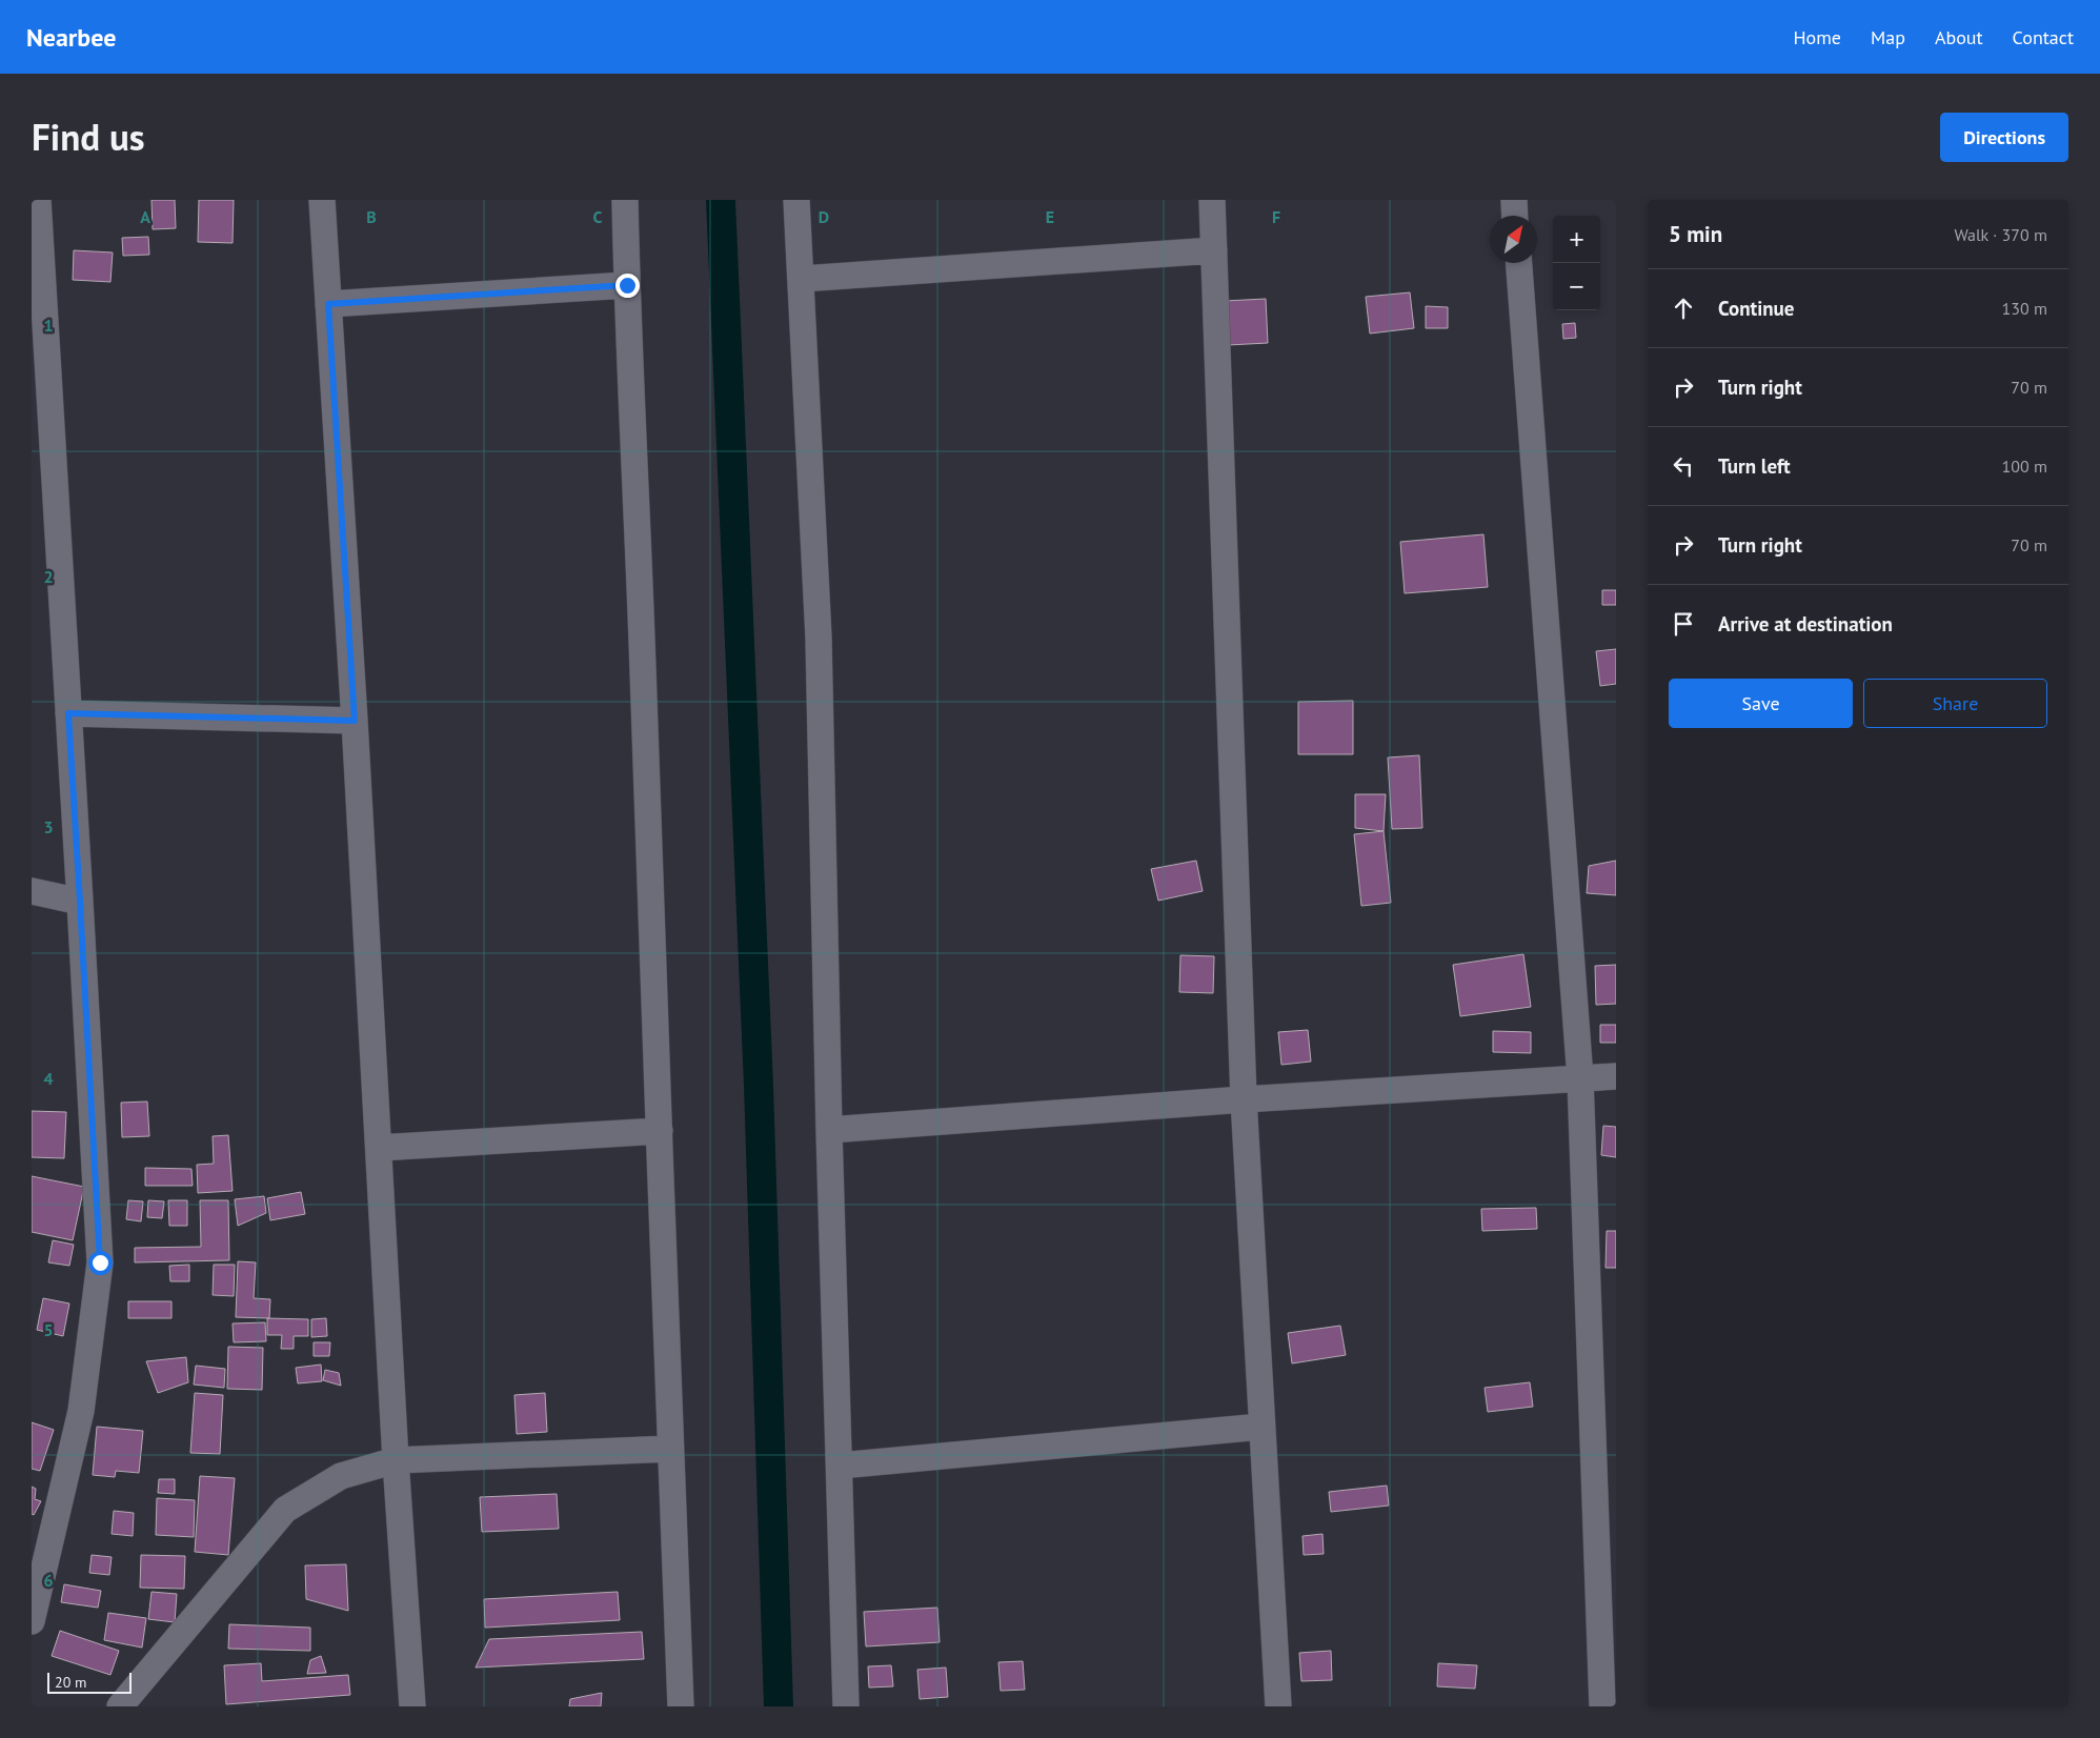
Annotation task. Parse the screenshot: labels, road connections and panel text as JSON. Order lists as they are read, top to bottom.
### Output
{
  "scale_bar": "20 m",
  "north": "top right",
  "page": {
    "header": "Nearbee",
    "nav": [
      "Home",
      "Map",
      "About",
      "Contact"
    ],
    "title": "Find us",
    "buttons": [
      "Directions",
      ["Save", "Share"]
    ],
    "heading": ["5 min", "Walk · 370 m"],
    "map_buttons": ["+", "−"],
    "list": [
      ["Continue", "130 m"],
      ["Turn right", "70 m"],
      ["Turn left", "100 m"],
      ["Turn right", "70 m"],
      "Arrive at destination"
    ],
    "scale": "20 m"
  },
  "grid": {
    "columns": [
      "A",
      "B",
      "C",
      "D",
      "E",
      "F"
    ],
    "rows": [
      "1",
      "2",
      "3",
      "4",
      "5",
      "6"
    ]
  }
}
